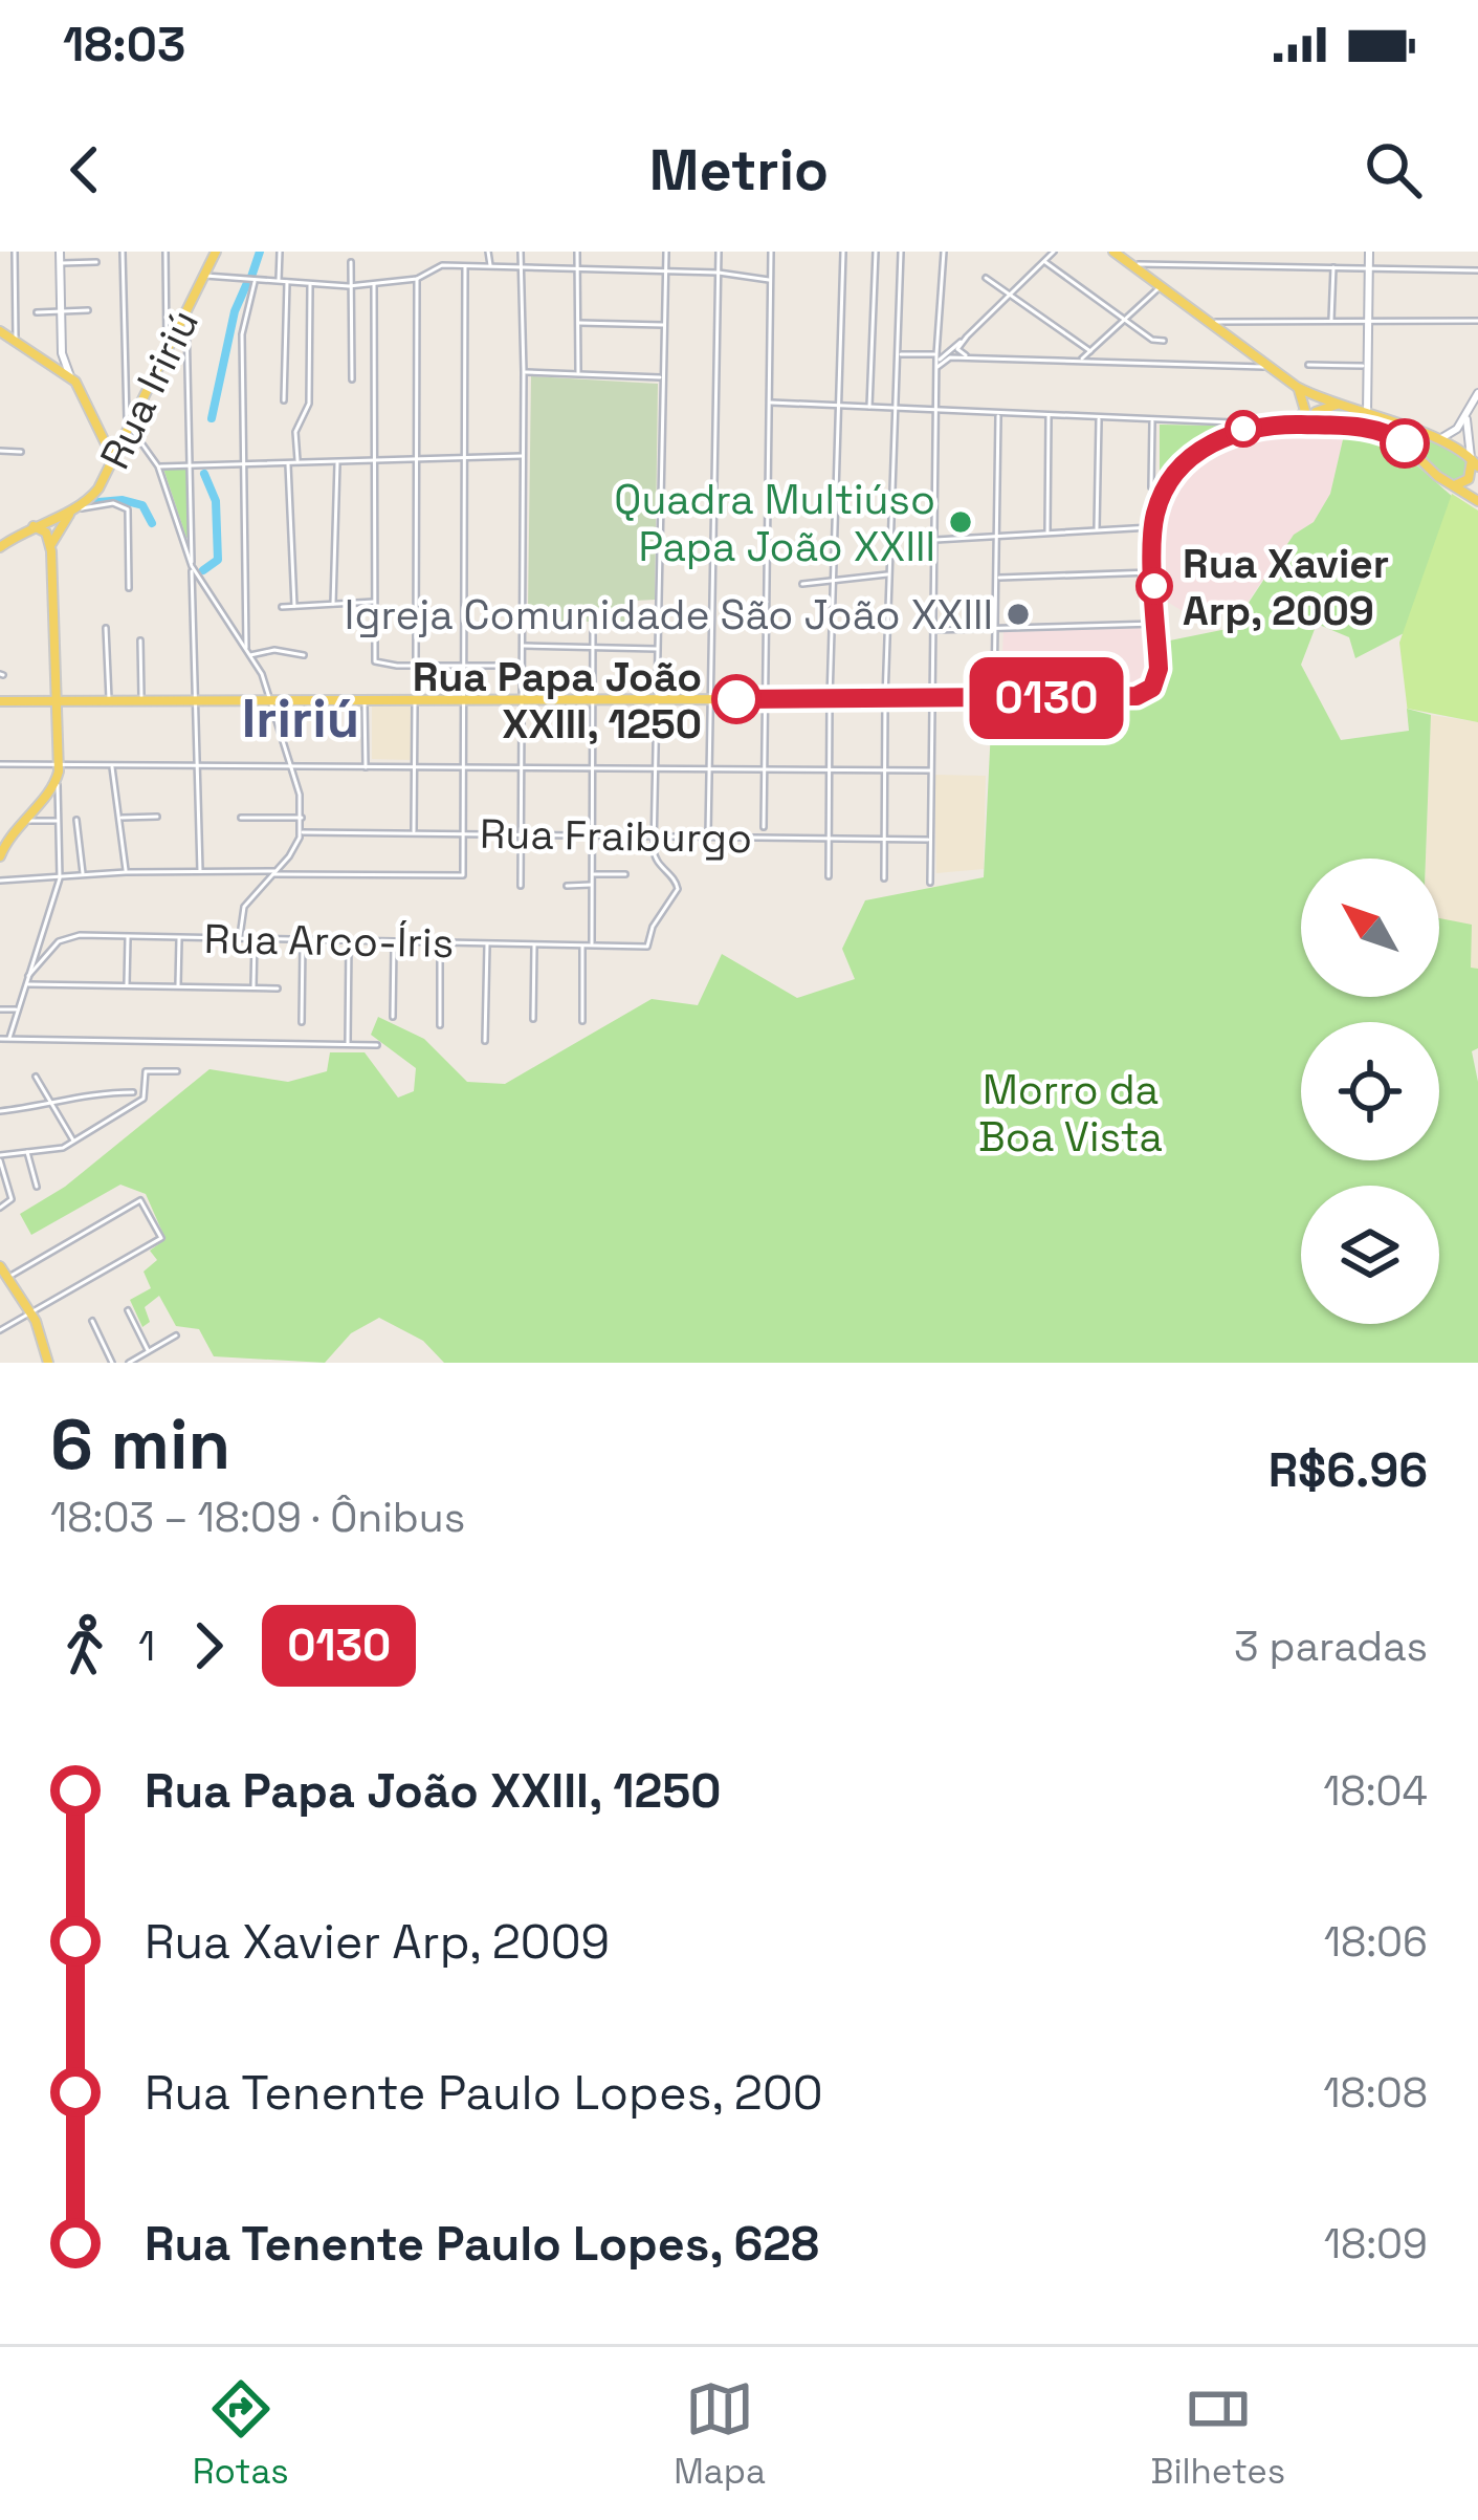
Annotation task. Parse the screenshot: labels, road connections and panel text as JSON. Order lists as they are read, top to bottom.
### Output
{
  "streets": {
    "main road": ["Rua Iririú"],
    "street": ["Rua Fraiburgo", "Rua Arco-Íris"]
  },
  "crossings": [
    ["Rua Fraiburgo", "Rua Arco-Íris"]
  ],
  "districts": ["Iririú"],
  "parks": ["Morro da Boa Vista"],
  "places": [
    "Quadra Multiúso Papa João XXIII",
    "Rua Xavier Arp, 2009",
    "Igreja Comunidade São João XXIII",
    "Rua Papa João XXIII, 1250"
  ],
  "lines": ["bus line 0130"],
  "north": "top left",
  "page": {
    "status": "18:03",
    "header": "Metrio",
    "on_map": "0130",
    "heading": ["6 min", "18:03 – 18:09 · Ônibus", "R$6.96"],
    "legs": ["1", "0130", "3 paradas"],
    "list": [
      {
        "name": "Rua Papa João XXIII, 1250",
        "value": "18:04"
      },
      {
        "name": "Rua Xavier Arp, 2009",
        "value": "18:06"
      },
      {
        "name": "Rua Tenente Paulo Lopes, 200",
        "value": "18:08"
      },
      {
        "name": "Rua Tenente Paulo Lopes, 628",
        "value": "18:09"
      }
    ],
    "tabs": ["Rotas", "Mapa", "Bilhetes"]
  }
}
